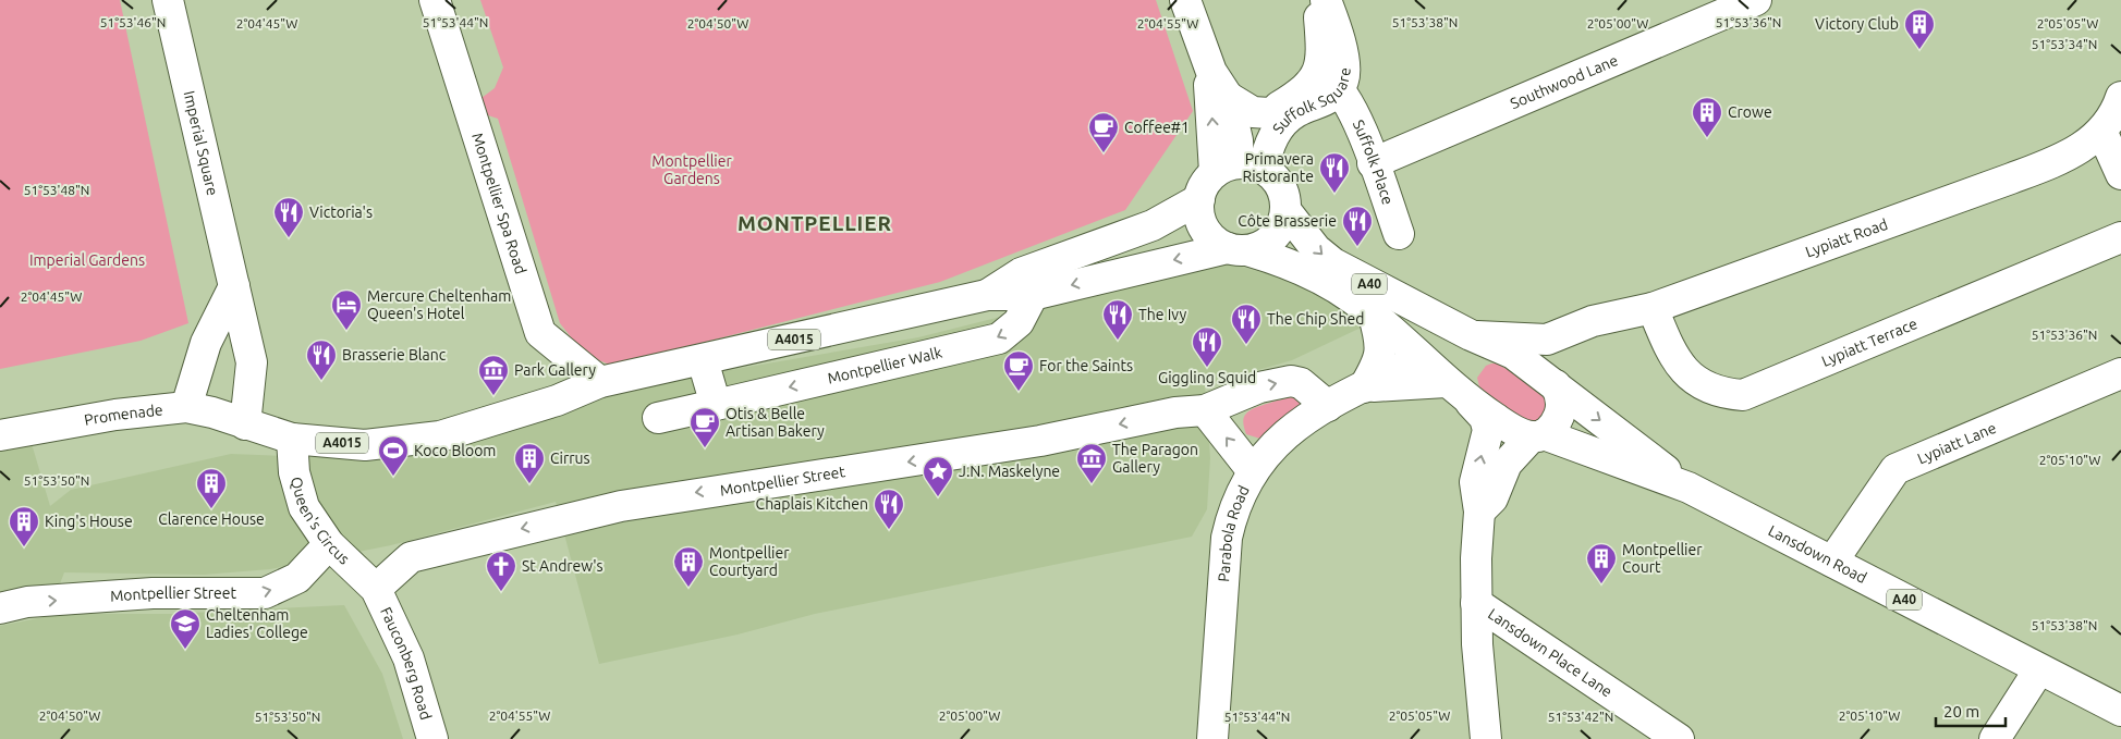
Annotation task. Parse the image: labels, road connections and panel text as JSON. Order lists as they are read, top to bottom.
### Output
{
  "streets": {
    "main road": [
      "Southwood Lane",
      "Suffolk Square",
      "Imperial Square",
      "Suffolk Place",
      "Montpellier Spa Road",
      "Lypiatt Road",
      "A40",
      "A4015",
      "Lypiatt Terrace",
      "Montpellier Walk",
      "Promenade",
      "Lypiatt Lane",
      "Montpellier Street",
      "Queen's Circus",
      "Parabola Road",
      "Lansdown Road",
      "Lansdown Place Lane",
      "Fauconberg Road"
    ]
  },
  "crossings": [
    ["Southwood Lane", "Suffolk Place"],
    ["Suffolk Square", "Suffolk Place"],
    ["Suffolk Square", "A40"],
    ["Suffolk Square", "A4015"],
    ["Imperial Square", "A4015"],
    ["Imperial Square", "Promenade"],
    ["Montpellier Spa Road", "A4015"],
    ["Lypiatt Road", "A40"],
    ["Lypiatt Road", "Lypiatt Terrace"],
    ["Lypiatt Road", "Parabola Road"],
    ["A40", "A4015"],
    ["A40", "Parabola Road"],
    ["A40", "Lansdown Road"],
    ["A4015", "Montpellier Walk"],
    ["A4015", "Promenade"],
    ["A4015", "Queen's Circus"],
    ["Lypiatt Lane", "Lansdown Road"],
    ["Montpellier Street", "Queen's Circus"],
    ["Montpellier Street", "Parabola Road"],
    ["Montpellier Street", "Fauconberg Road"],
    ["Queen's Circus", "Fauconberg Road"]
  ],
  "districts": ["MONTPELLIER"],
  "parks": ["Montpellier Gardens", "Imperial Gardens"],
  "places": {
    "building": [
      "Victory Club",
      "Crowe",
      "Cirrus",
      "Clarence House",
      "King's House",
      "Montpellier Court",
      "Montpellier Courtyard"
    ],
    "cafe": ["Coffee#1", "For the Saints", "Otis & Belle Artisan Bakery"],
    "restaurant": [
      "Primavera Ristorante",
      "Victoria's",
      "Côte Brasserie",
      "The Ivy",
      "The Chip Shed",
      "Giggling Squid",
      "Brasserie Blanc",
      "Chaplais Kitchen"
    ],
    "hotel": ["Mercure Cheltenham Queen's Hotel"],
    "museum": ["Park Gallery", "The Paragon Gallery"],
    "sports": ["Koco Bloom"],
    "place": ["J.N. Maskelyne"],
    "church": ["St Andrew's"],
    "school or university": ["Cheltenham Ladies' College"]
  },
  "scale_bar": "20 m",
  "coordinates": [
    "51°53'46\"N",
    "51°53'44\"N",
    "51°53'38\"N",
    "51°53'36\"N",
    "2°04'50\"W",
    "2°04'55\"W",
    "2°05'00\"W",
    "2°05'05\"W",
    "2°04'45\"W",
    "51°53'34\"N",
    "51°53'48\"N",
    "2°05'10\"W",
    "51°53'50\"N",
    "51°53'42\"N"
  ]
}
